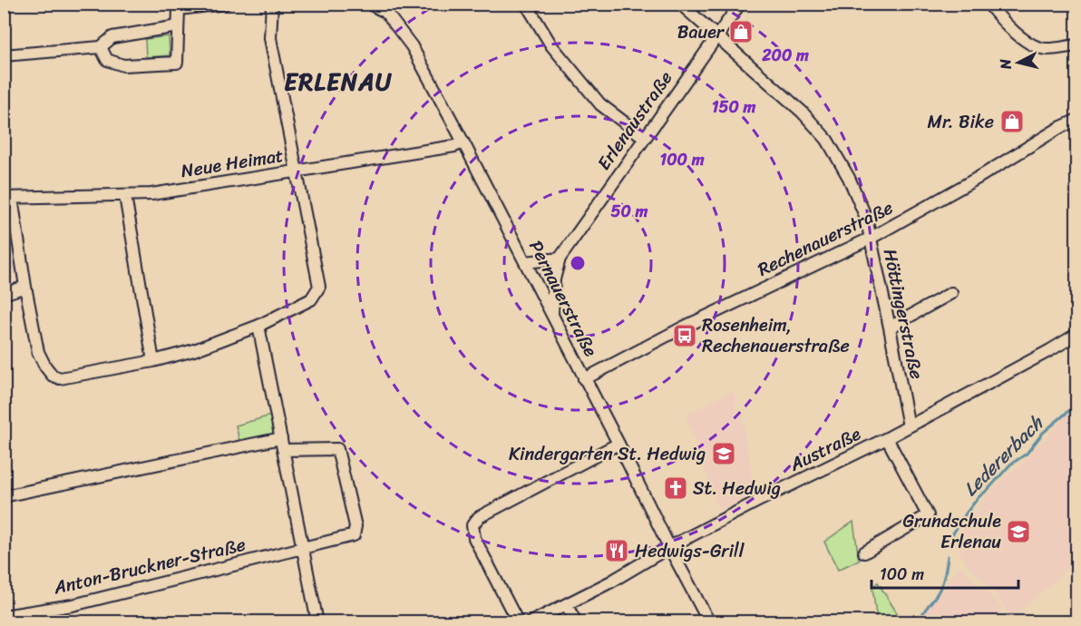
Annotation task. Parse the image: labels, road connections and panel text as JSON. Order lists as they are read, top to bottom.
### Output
{
  "streets": {
    "street": [
      "Erlenaustraße",
      "Neue Heimat",
      "Rechenauerstraße",
      "Pernauerstraße",
      "Höttingerstraße",
      "Austraße",
      "Anton-Bruckner-Straße"
    ]
  },
  "crossings": [
    ["Erlenaustraße", "Pernauerstraße"],
    ["Erlenaustraße", "Höttingerstraße"],
    ["Neue Heimat", "Pernauerstraße"],
    ["Rechenauerstraße", "Pernauerstraße"],
    ["Rechenauerstraße", "Höttingerstraße"],
    ["Pernauerstraße", "Austraße"],
    ["Höttingerstraße", "Austraße"]
  ],
  "districts": ["ERLENAU"],
  "water": ["Ledererbach"],
  "places": {
    "shop": ["Bauer", "Mr. Bike"],
    "bus stop": ["Rosenheim, Rechenauerstraße"],
    "school or university": ["Kindergarten St. Hedwig", "Grundschule Erlenau"],
    "church": ["St. Hedwig"],
    "restaurant": ["Hedwigs-Grill"]
  },
  "scale_bar": "100 m",
  "north": "left",
  "rings": [
    "200 m",
    "150 m",
    "100 m",
    "50 m"
  ]
}
